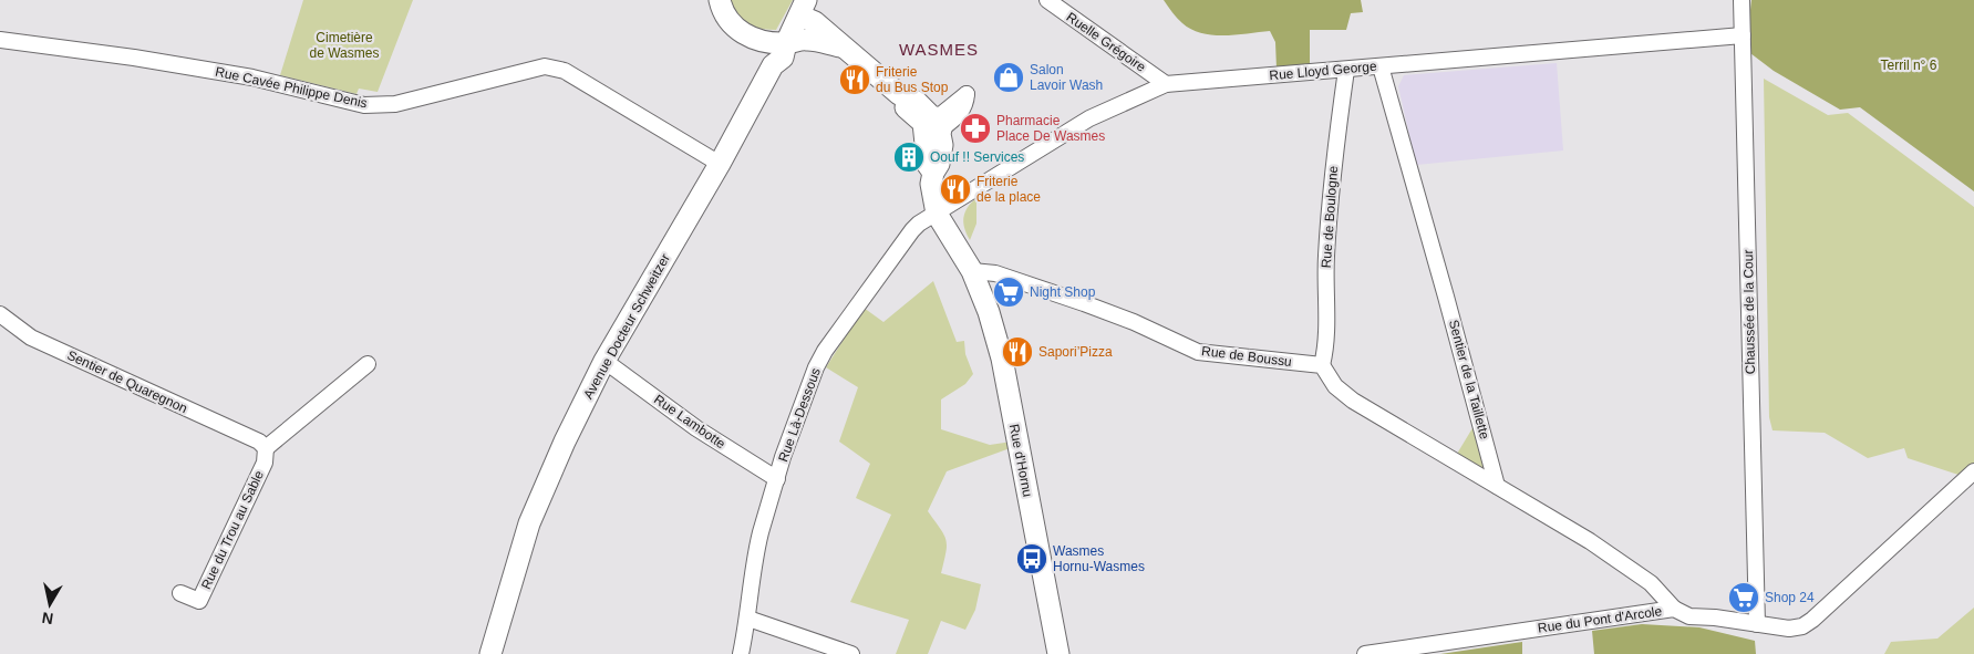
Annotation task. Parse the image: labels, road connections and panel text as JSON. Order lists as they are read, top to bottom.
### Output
{
  "streets": {
    "street": [
      "Ruelle Grégoire",
      "Rue Lloyd George",
      "Rue Cavée Philippe Denis",
      "Rue de Boulogne",
      "Chaussée de la Cour",
      "Avenue Docteur Schweitzer",
      "Rue de Boussu",
      "Sentier de la Taillette",
      "Sentier de Quaregnon",
      "Rue Là-Dessous",
      "Rue Lambotte",
      "Rue d'Hornu",
      "Rue du Trou au Sable",
      "Rue du Pont d'Arcole"
    ]
  },
  "crossings": [
    ["Ruelle Grégoire", "Rue Lloyd George"],
    ["Rue Lloyd George", "Rue de Boulogne"],
    ["Rue Lloyd George", "Chaussée de la Cour"],
    ["Rue Lloyd George", "Sentier de la Taillette"],
    ["Rue Lloyd George", "Rue Là-Dessous"],
    ["Rue Lloyd George", "Rue d'Hornu"],
    ["Rue Cavée Philippe Denis", "Avenue Docteur Schweitzer"],
    ["Rue de Boulogne", "Rue de Boussu"],
    ["Chaussée de la Cour", "Rue du Pont d'Arcole"],
    ["Avenue Docteur Schweitzer", "Rue Lambotte"],
    ["Rue de Boussu", "Rue d'Hornu"],
    ["Sentier de Quaregnon", "Rue du Trou au Sable"],
    ["Rue Là-Dessous", "Rue Lambotte"],
    ["Rue Là-Dessous", "Rue d'Hornu"]
  ],
  "districts": ["WASMES"],
  "parks": ["Cimetière de Wasmes", "Terril n° 6"],
  "places": {
    "shop": ["Salon Lavoir Wash"],
    "restaurant": ["Friterie du Bus Stop", "Friterie de la place", "Sapori’Pizza"],
    "pharmacy": ["Pharmacie Place De Wasmes"],
    "building": ["Oouf !! Services"],
    "supermarket": ["Night Shop", "Shop 24"],
    "bus stop": ["Wasmes Hornu-Wasmes"]
  },
  "north": "bottom"
}
